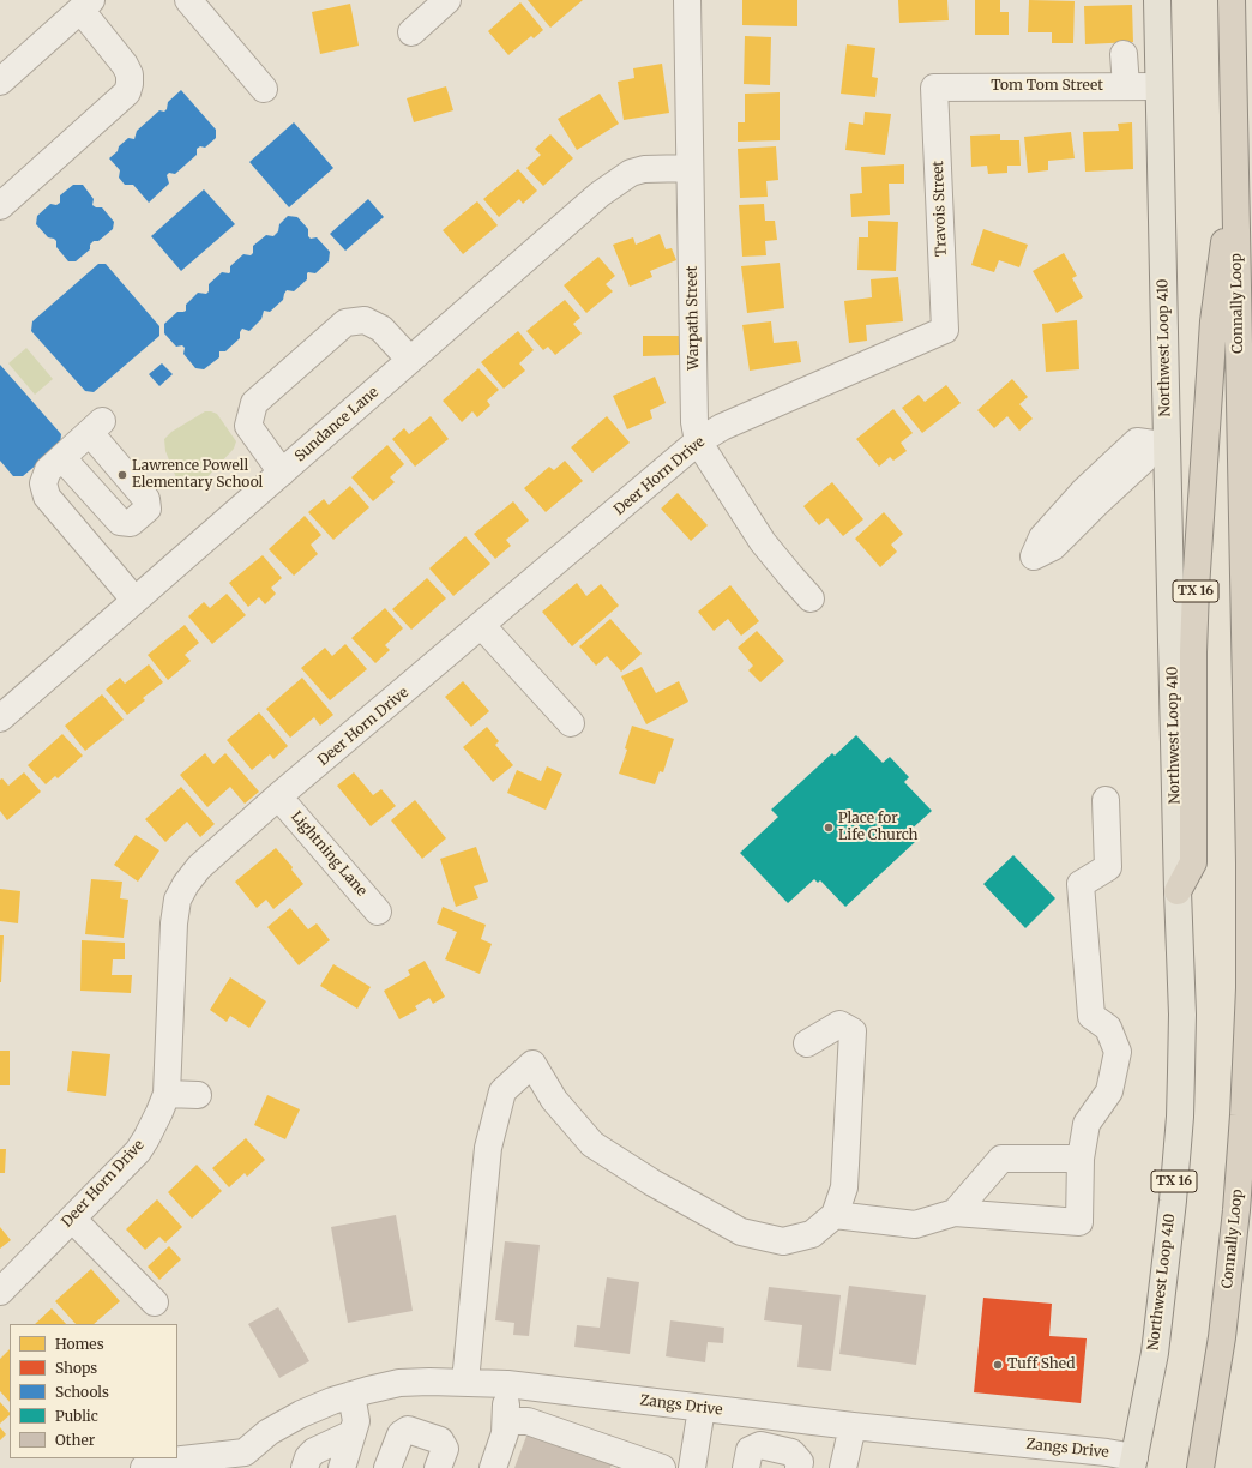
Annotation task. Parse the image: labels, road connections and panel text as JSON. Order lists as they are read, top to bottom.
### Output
{
  "streets": {
    "highway": ["Connally Loop", "TX 16"],
    "main road": ["Northwest Loop 410"],
    "street": [
      "Tom Tom Street",
      "Travois Street",
      "Warpath Street",
      "Sundance Lane",
      "Deer Horn Drive",
      "Lightning Lane",
      "Zangs Drive"
    ]
  },
  "crossings": [
    ["Tom Tom Street", "Travois Street"],
    ["Tom Tom Street", "Northwest Loop 410"],
    ["Travois Street", "Deer Horn Drive"],
    ["Connally Loop", "TX 16"],
    ["Warpath Street", "Sundance Lane"],
    ["Warpath Street", "Deer Horn Drive"],
    ["Northwest Loop 410", "TX 16"],
    ["Northwest Loop 410", "Zangs Drive"],
    ["Deer Horn Drive", "Lightning Lane"]
  ],
  "places": ["Lawrence Powell Elementary School", "Place for Life Church", "Tuff Shed"],
  "legend": [
    "Homes",
    "Shops",
    "Schools",
    "Public",
    "Other"
  ]
}
